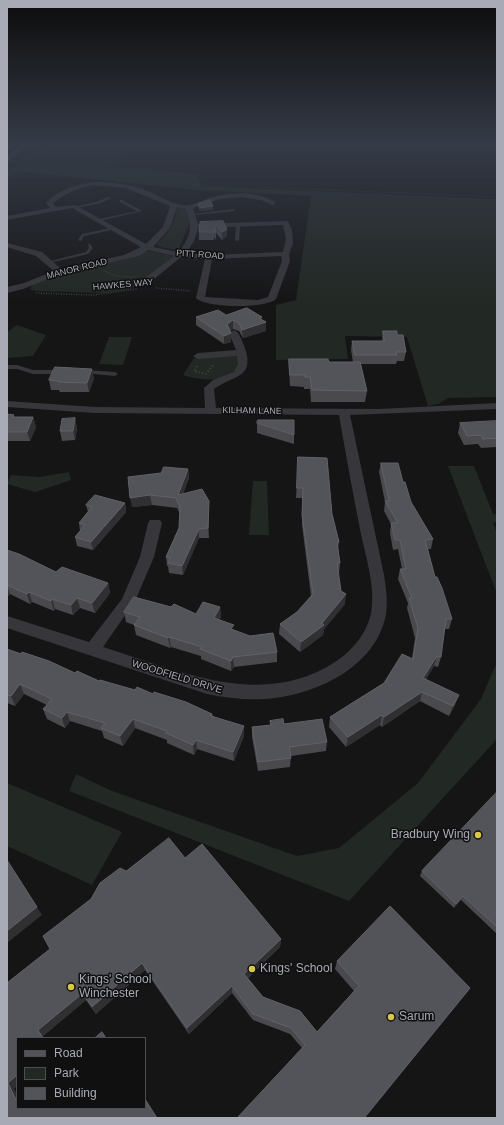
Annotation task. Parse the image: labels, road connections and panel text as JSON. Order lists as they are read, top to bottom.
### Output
{
  "streets": {
    "street": [
      "PITT ROAD",
      "MANOR ROAD",
      "KILHAM LANE",
      "WOODFIELD DRIVE"
    ],
    "path": ["HAWKES WAY"]
  },
  "crossings": [
    ["PITT ROAD", "MANOR ROAD"],
    ["MANOR ROAD", "HAWKES WAY"],
    ["KILHAM LANE", "WOODFIELD DRIVE"]
  ],
  "places": [
    "Bradbury Wing",
    "Kings' School",
    "Kings' School Winchester",
    "Sarum"
  ],
  "legend": ["Road", "Park", "Building"]
}
